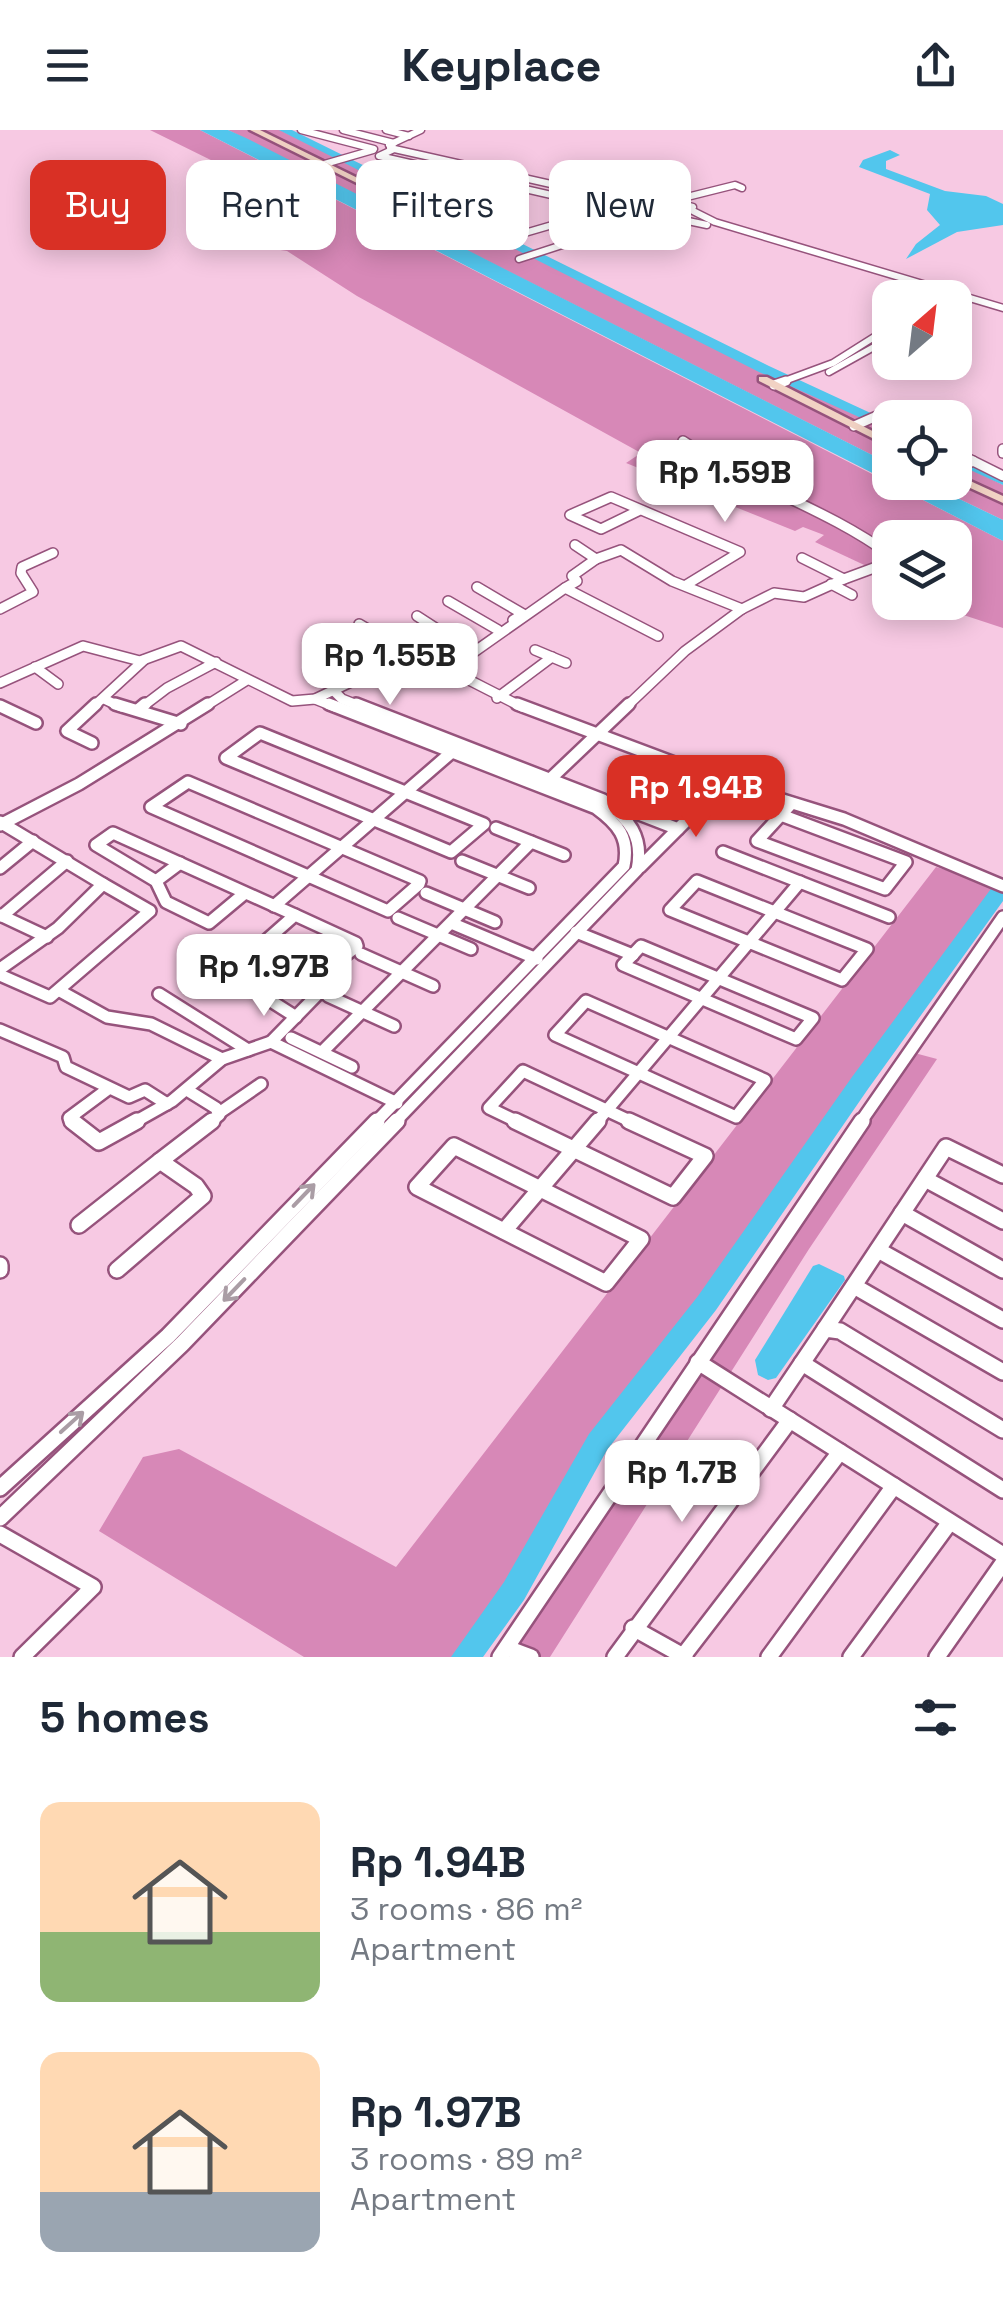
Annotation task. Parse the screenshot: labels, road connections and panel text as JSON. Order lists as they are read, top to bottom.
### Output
{
  "north": "top right",
  "page": {
    "header": "Keyplace",
    "chip": [
      "Buy",
      "Rent",
      "Filters",
      "New"
    ],
    "price": [
      "Rp 1.59B",
      "Rp 1.55B",
      "Rp 1.94B",
      "Rp 1.97B",
      "Rp 1.7B"
    ],
    "heading": "5 homes",
    "list": [
      {
        "name": "Rp 1.94B",
        "note": "3 rooms · 86 m² · Apartment"
      },
      {
        "name": "Rp 1.97B",
        "note": "3 rooms · 89 m² · Apartment"
      }
    ]
  }
}
